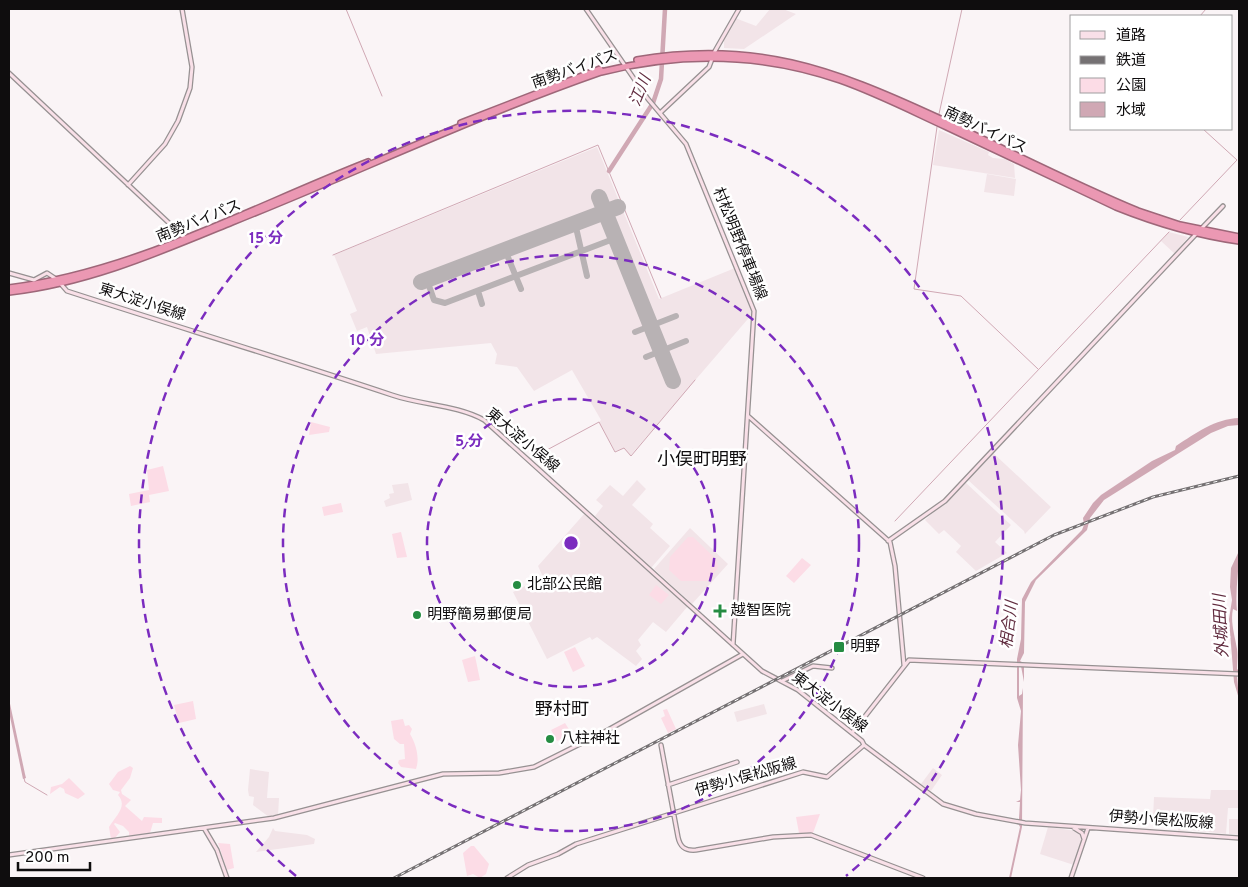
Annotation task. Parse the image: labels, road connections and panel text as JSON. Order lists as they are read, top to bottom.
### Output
{
  "streets": {
    "highway": ["南勢バイパス"],
    "street": ["村松明野停車場線", "東大淀小俣線", "伊勢小俣松阪線"]
  },
  "crossings": [
    ["南勢バイパス", "村松明野停車場線"],
    ["南勢バイパス", "東大淀小俣線"],
    ["村松明野停車場線", "東大淀小俣線"],
    ["東大淀小俣線", "伊勢小俣松阪線"]
  ],
  "districts": ["小俣町明野", "野村町"],
  "water": ["江川", "相合川", "外城田川"],
  "places": {
    "other": ["北部公民館", "明野簡易郵便局", "八柱神社"],
    "health": ["越智医院"],
    "transit": ["明野"]
  },
  "legend": [
    "道路",
    "鉄道",
    "公園",
    "水域"
  ],
  "scale_bar": "200 m",
  "rings": ["15 分", "10 分", "5 分"]
}
